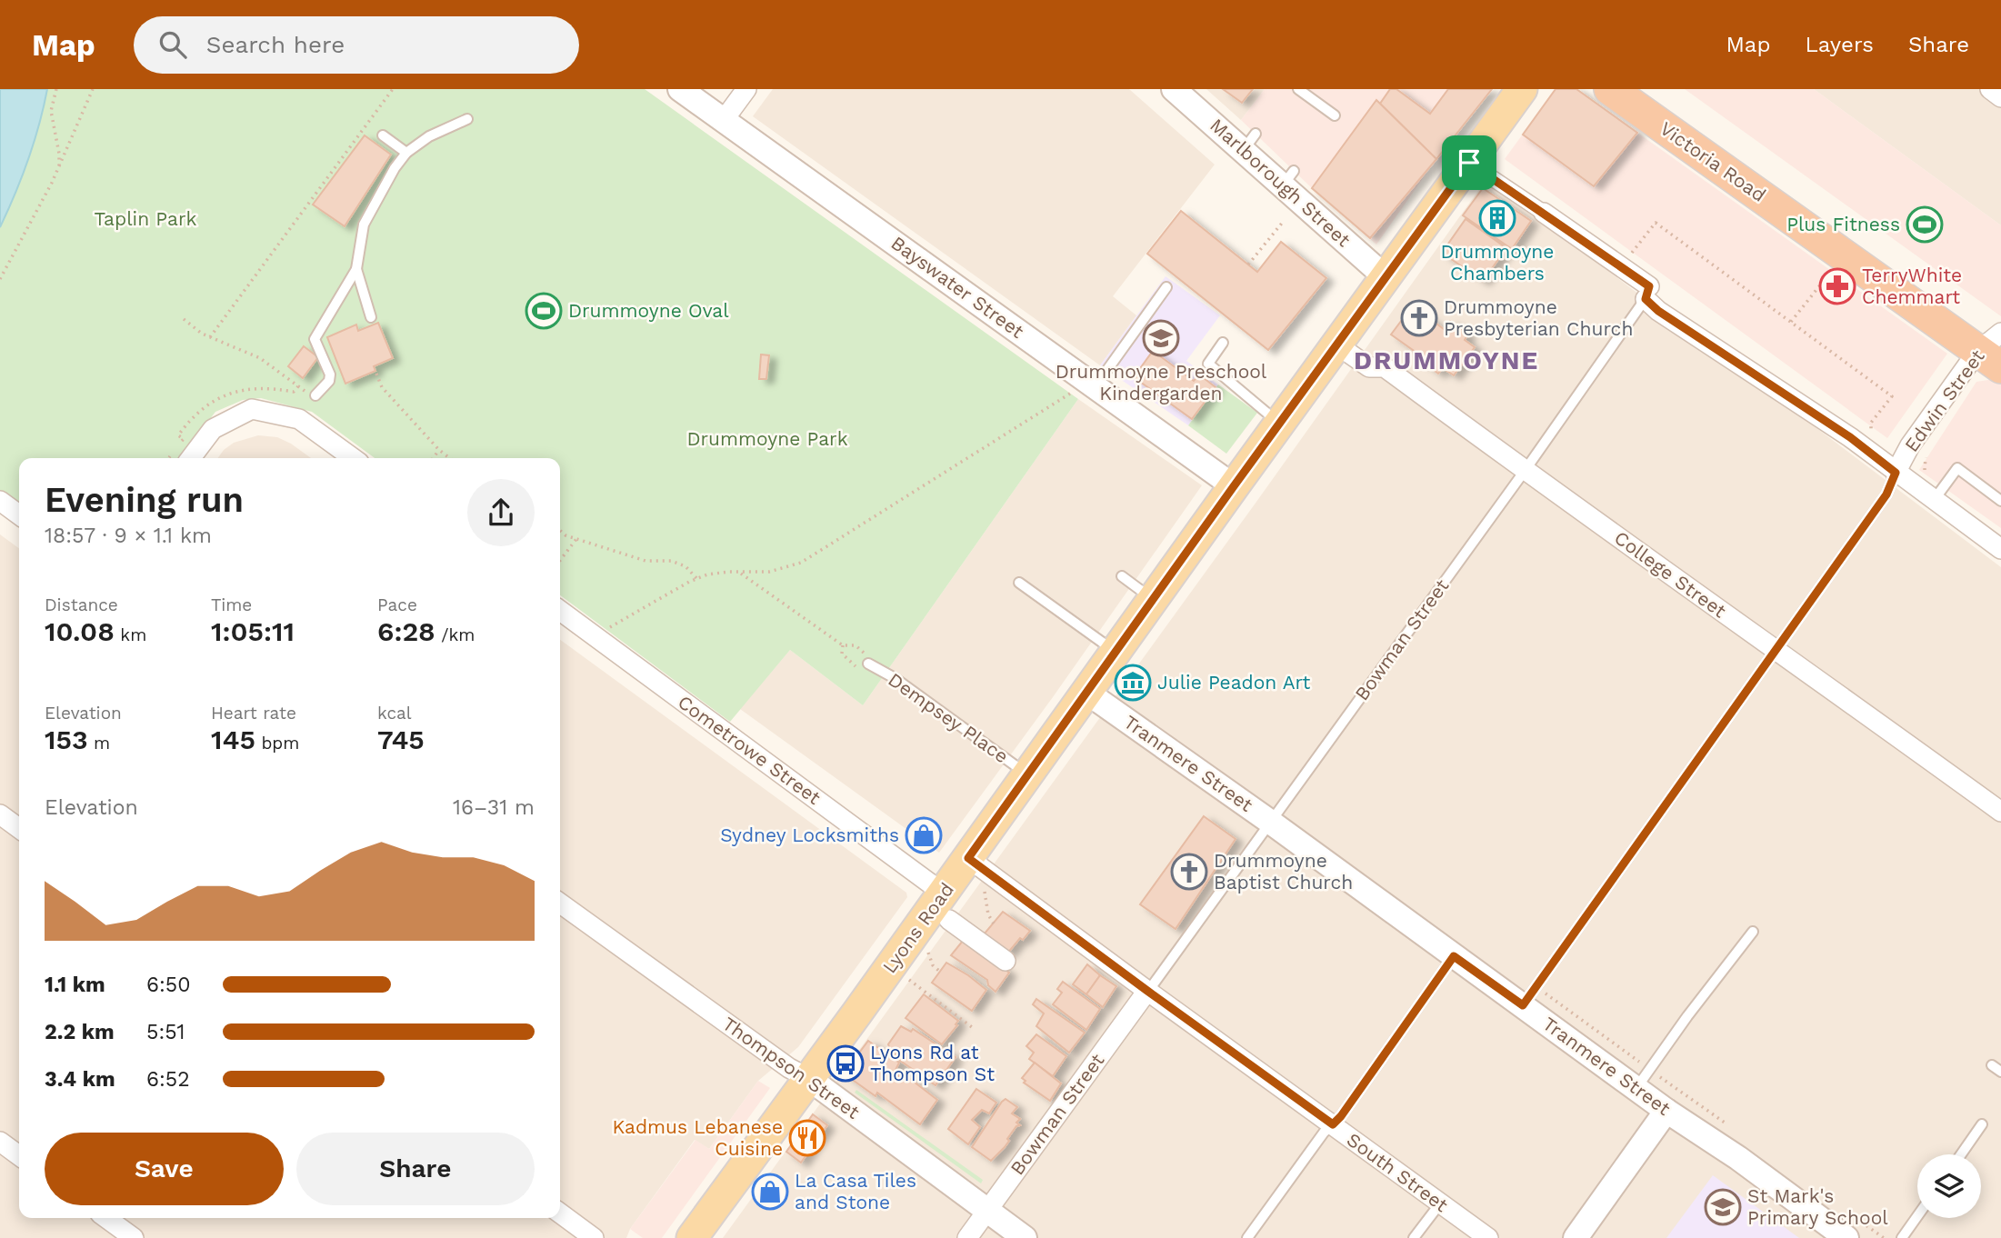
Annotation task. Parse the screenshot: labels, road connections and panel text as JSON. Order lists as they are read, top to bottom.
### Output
{
  "streets": {
    "highway": ["Victoria Road"],
    "main road": ["Lyons Road"],
    "street": [
      "Marlborough Street",
      "Bayswater Street",
      "Edwin Street",
      "College Street",
      "Bowman Street",
      "Cometrowe Street",
      "Tranmere Street",
      "Thompson Street",
      "South Street"
    ],
    "lane": ["Dempsey Place"]
  },
  "crossings": [
    ["Victoria Road", "Edwin Street"],
    ["Marlborough Street", "Lyons Road"],
    ["Bayswater Street", "Lyons Road"],
    ["Edwin Street", "College Street"],
    ["Edwin Street", "Tranmere Street"],
    ["College Street", "Bowman Street"],
    ["College Street", "Lyons Road"],
    ["Bowman Street", "Tranmere Street"],
    ["Bowman Street", "Thompson Street"],
    ["Bowman Street", "South Street"],
    ["Dempsey Place", "Lyons Road"],
    ["Cometrowe Street", "Lyons Road"],
    ["Tranmere Street", "Lyons Road"],
    ["Lyons Road", "Thompson Street"],
    ["Lyons Road", "South Street"]
  ],
  "districts": ["DRUMMOYNE"],
  "parks": ["Taplin Park", "Drummoyne Park"],
  "places": {
    "building": ["Drummoyne Chambers"],
    "sports": ["Plus Fitness", "Drummoyne Oval"],
    "pharmacy": ["TerryWhite Chemmart"],
    "church": ["Drummoyne Presbyterian Church", "Drummoyne Baptist Church"],
    "school or university": ["Drummoyne Preschool Kindergarden", "St Mark's Primary School"],
    "museum": ["Julie Peadon Art"],
    "shop": ["Sydney Locksmiths", "La Casa Tiles and Stone"],
    "bus stop": ["Lyons Rd at Thompson St"],
    "restaurant": ["Kadmus Lebanese Cuisine"]
  },
  "page": {
    "header": "Map",
    "search": "Search here",
    "nav": ["Map", "Layers", "Share"],
    "heading": ["Evening run", "18:57 · 9 × 1.1 km"],
    "stats": [
      ["Distance", "10.08 km"],
      ["Time", "1:05:11"],
      ["Pace", "6:28 /km"],
      ["Elevation", "153 m"],
      ["Heart rate", "145 bpm"],
      ["kcal", "745"]
    ],
    "chart": ["Elevation", "16–31 m"],
    "list": [
      {
        "name": "1.1 km",
        "note": "6:50"
      },
      {
        "name": "2.2 km",
        "note": "5:51"
      },
      {
        "name": "3.4 km",
        "note": "6:52"
      }
    ],
    "buttons": ["Save", "Share"]
  }
}
